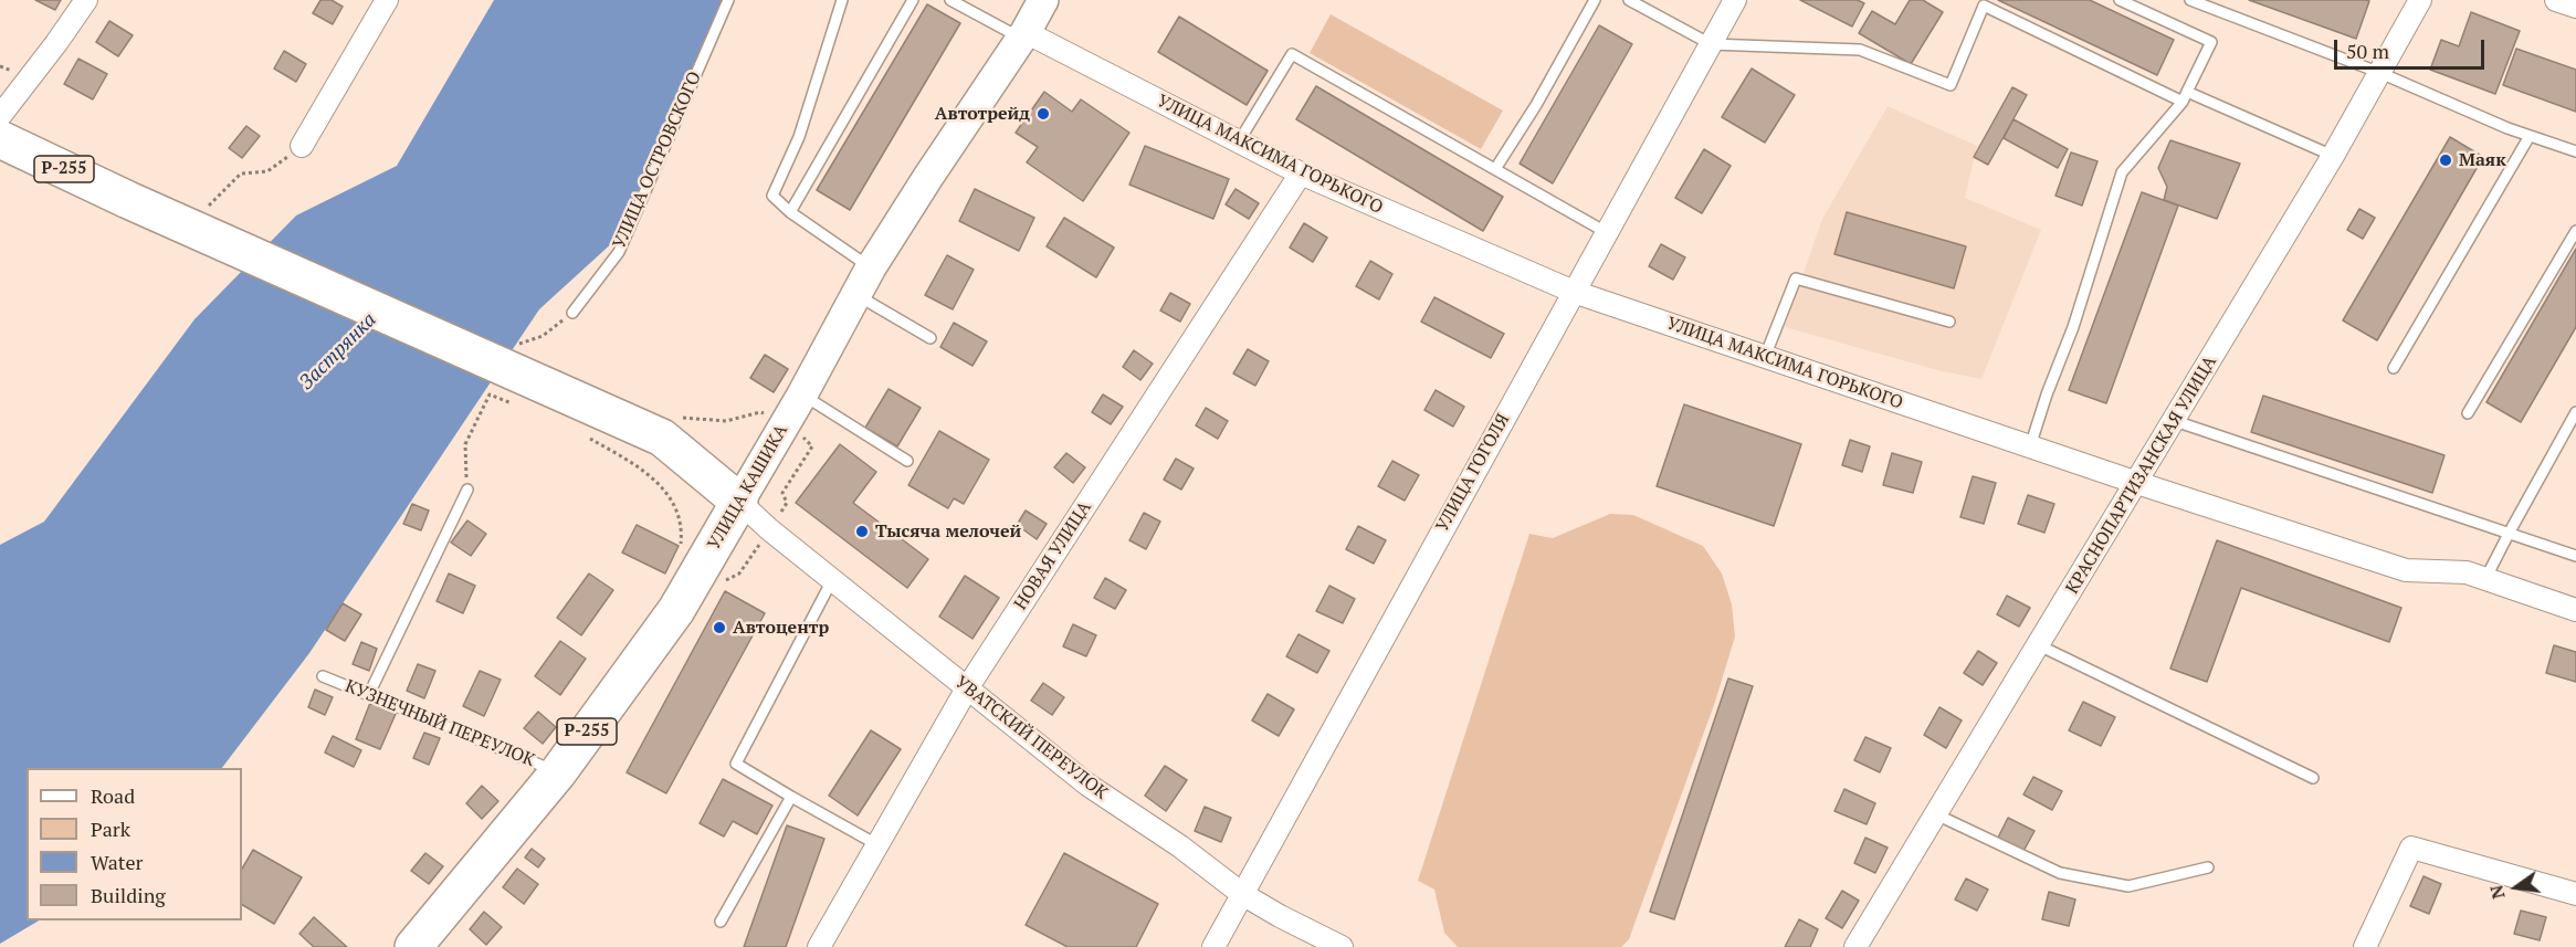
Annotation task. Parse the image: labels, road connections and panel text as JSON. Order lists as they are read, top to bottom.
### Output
{
  "streets": {
    "highway": ["Р-255", "УЛИЦА КАШИКА"],
    "street": [
      "УЛИЦА МАКСИМА ГОРЬКОГО",
      "УЛИЦА ГОГОЛЯ",
      "КРАСНОПАРТИЗАНСКАЯ УЛИЦА",
      "НОВАЯ УЛИЦА",
      "УВАТСКИЙ ПЕРЕУЛОК"
    ],
    "lane": ["УЛИЦА ОСТРОВСКОГО", "КУЗНЕЧНЫЙ ПЕРЕУЛОК"]
  },
  "crossings": [
    ["УЛИЦА МАКСИМА ГОРЬКОГО", "УЛИЦА ГОГОЛЯ"],
    ["УЛИЦА МАКСИМА ГОРЬКОГО", "КРАСНОПАРТИЗАНСКАЯ УЛИЦА"],
    ["УЛИЦА МАКСИМА ГОРЬКОГО", "УЛИЦА КАШИКА"],
    ["УЛИЦА МАКСИМА ГОРЬКОГО", "НОВАЯ УЛИЦА"],
    ["Р-255", "УЛИЦА КАШИКА"],
    ["Р-255", "УВАТСКИЙ ПЕРЕУЛОК"],
    ["УЛИЦА ГОГОЛЯ", "УВАТСКИЙ ПЕРЕУЛОК"],
    ["УЛИЦА КАШИКА", "КУЗНЕЧНЫЙ ПЕРЕУЛОК"],
    ["УЛИЦА КАШИКА", "УВАТСКИЙ ПЕРЕУЛОК"],
    ["НОВАЯ УЛИЦА", "УВАТСКИЙ ПЕРЕУЛОК"]
  ],
  "water": ["Застрянка"],
  "places": [
    "Автотрейд",
    "Маяк",
    "Тысяча мелочей",
    "Автоцентр"
  ],
  "legend": [
    "Road",
    "Park",
    "Water",
    "Building"
  ],
  "scale_bar": "50 m",
  "north": "left"
}
